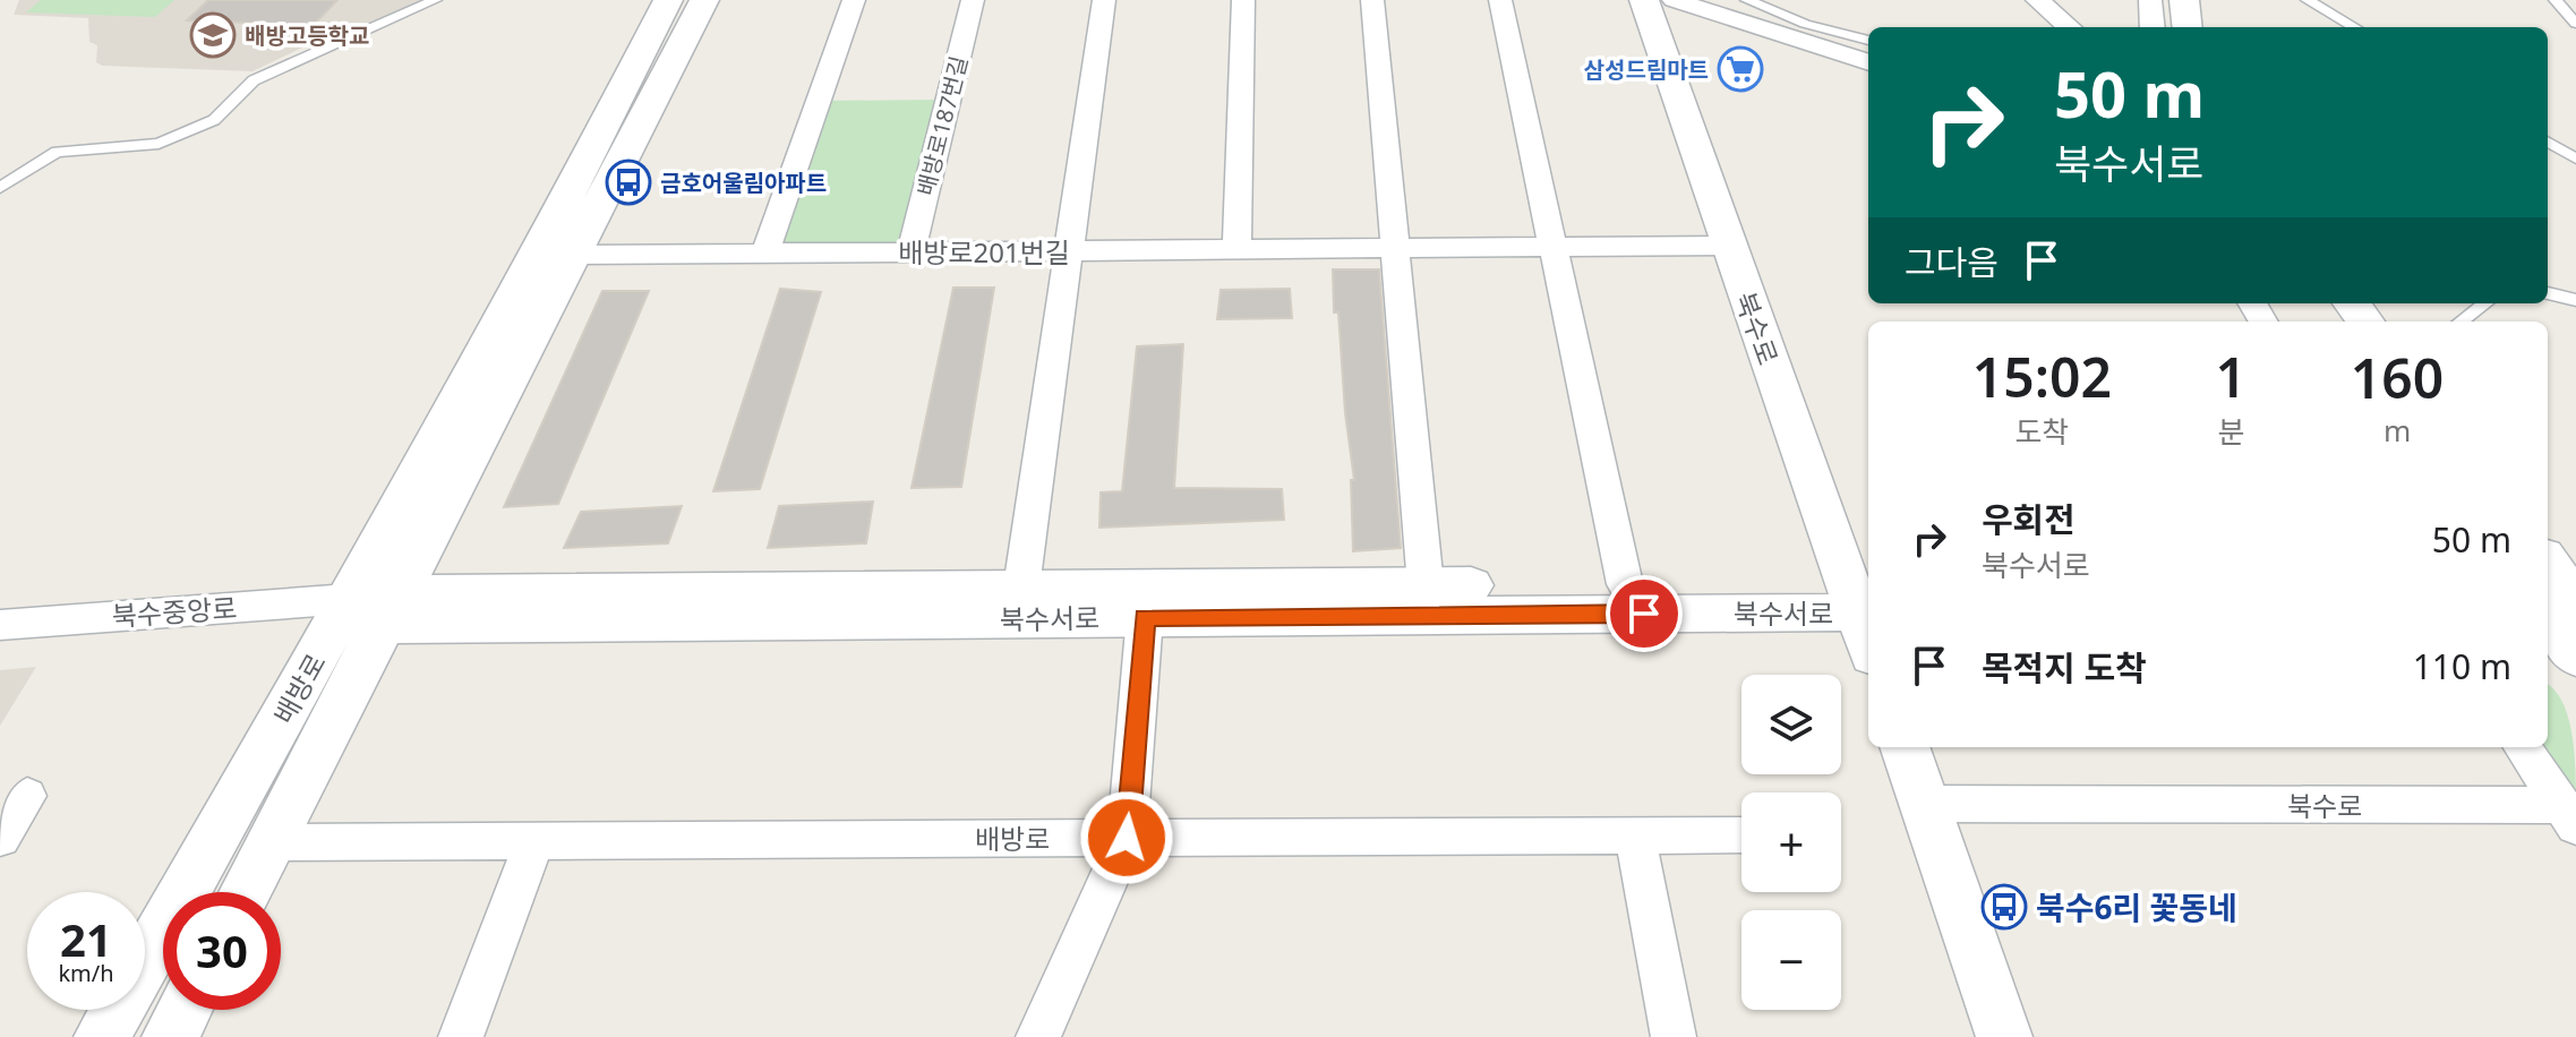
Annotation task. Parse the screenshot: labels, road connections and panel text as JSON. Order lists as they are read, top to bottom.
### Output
{
  "streets": {
    "street": [
      "배방로187번길",
      "배방로201번길",
      "북수로",
      "북수중앙로",
      "북수서로",
      "배방로"
    ]
  },
  "crossings": [
    ["배방로187번길", "배방로201번길"],
    ["배방로201번길", "북수로"],
    ["배방로201번길", "배방로"],
    ["북수로", "북수서로"],
    ["북수중앙로", "북수서로"],
    ["북수중앙로", "배방로"],
    ["북수서로", "배방로"]
  ],
  "places": {
    "school or university": ["배방고등학교"],
    "supermarket": ["삼성드림마트"],
    "bus stop": ["금호어울림아파트", "북수6리 꽃동네"]
  },
  "page": {
    "turn": ["50 m", "북수서로"],
    "then": "그다음",
    "eta": [
      "15:02",
      "도착",
      "1",
      "분",
      "160",
      "m"
    ],
    "list": [
      {
        "name": "우회전",
        "note": "북수서로",
        "value": "50 m"
      },
      {
        "name": "목적지 도착",
        "value": "110 m"
      }
    ],
    "map_buttons": ["+", "−"],
    "speed": "21 km/h",
    "limit": "30"
  }
}
